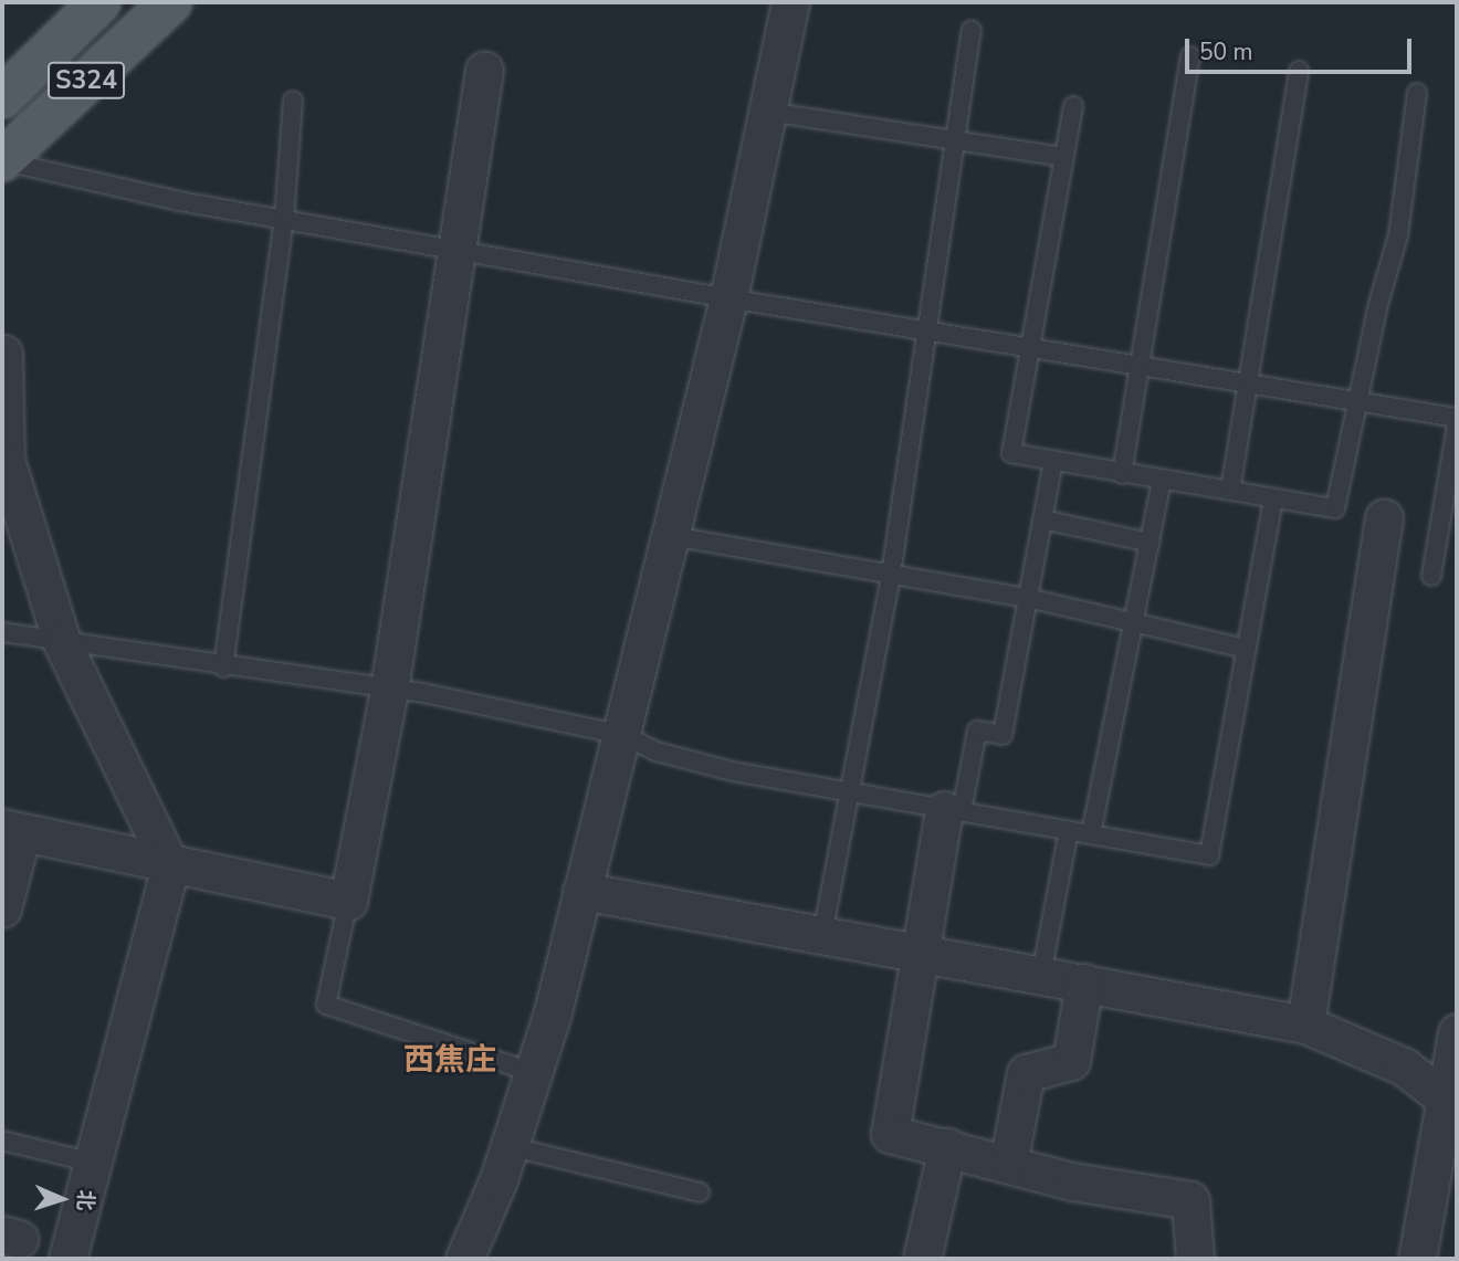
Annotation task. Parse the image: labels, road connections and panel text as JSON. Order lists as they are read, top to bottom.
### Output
{
  "streets": {
    "main road": ["S324"]
  },
  "districts": ["西焦庄"],
  "scale_bar": "50 m",
  "north": "right"
}
